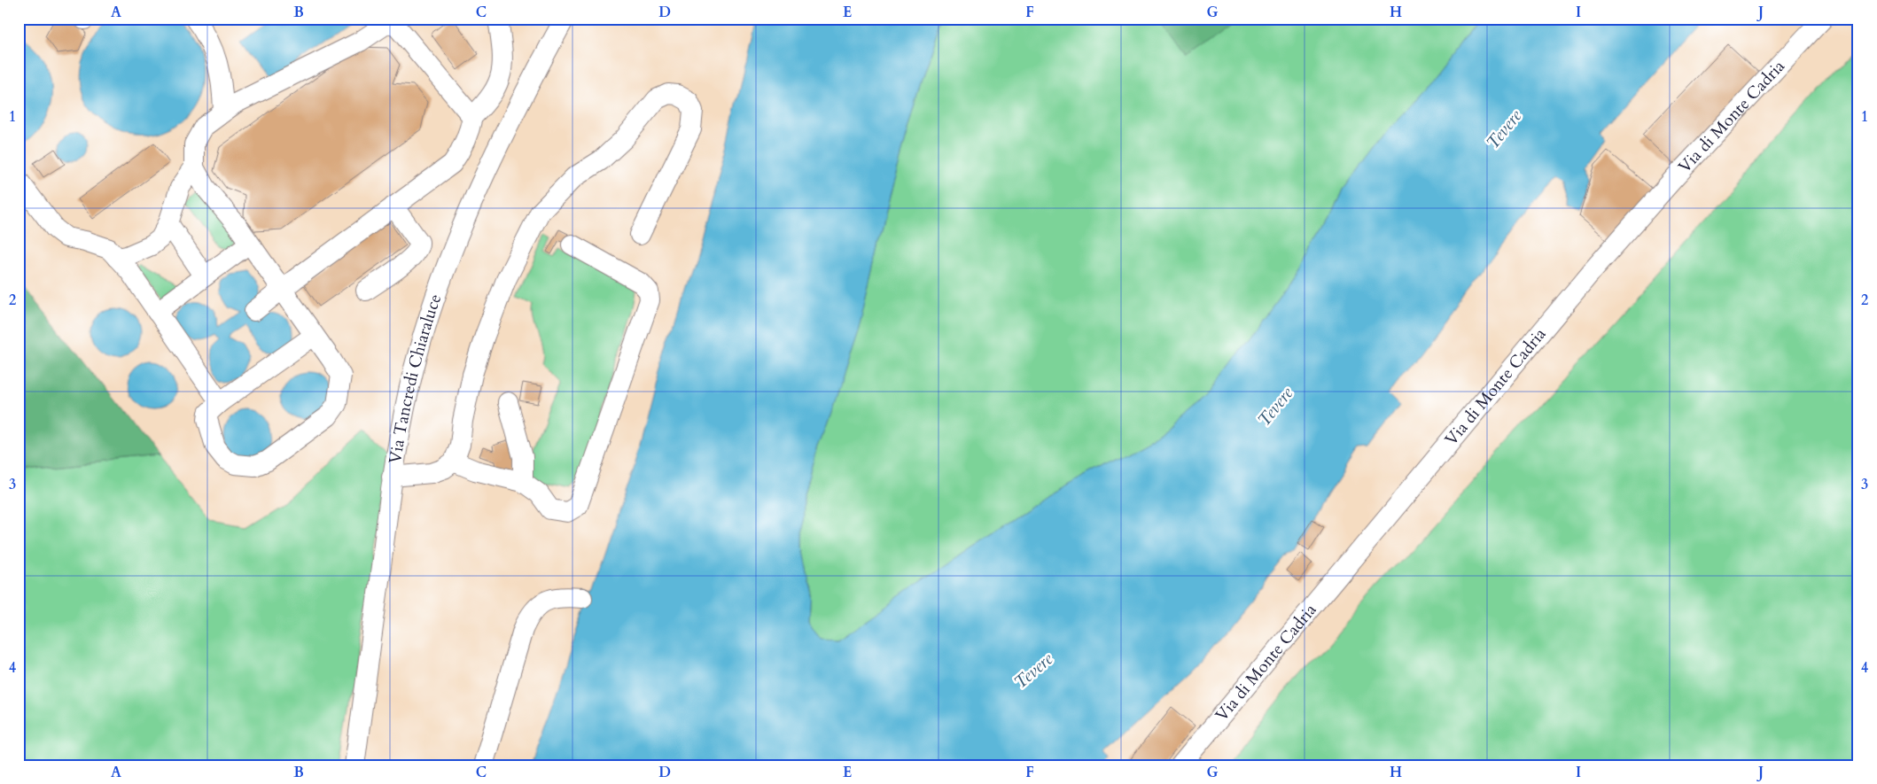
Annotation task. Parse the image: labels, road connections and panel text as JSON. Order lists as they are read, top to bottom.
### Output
{
  "streets": {
    "street": ["Via di Monte Cadria", "Via Tancredi Chiaraluce"]
  },
  "water": ["Tevere"],
  "grid": {
    "columns": [
      "A",
      "B",
      "C",
      "D",
      "E",
      "F",
      "G",
      "H",
      "I",
      "J"
    ],
    "rows": [
      "1",
      "2",
      "3",
      "4"
    ]
  }
}
